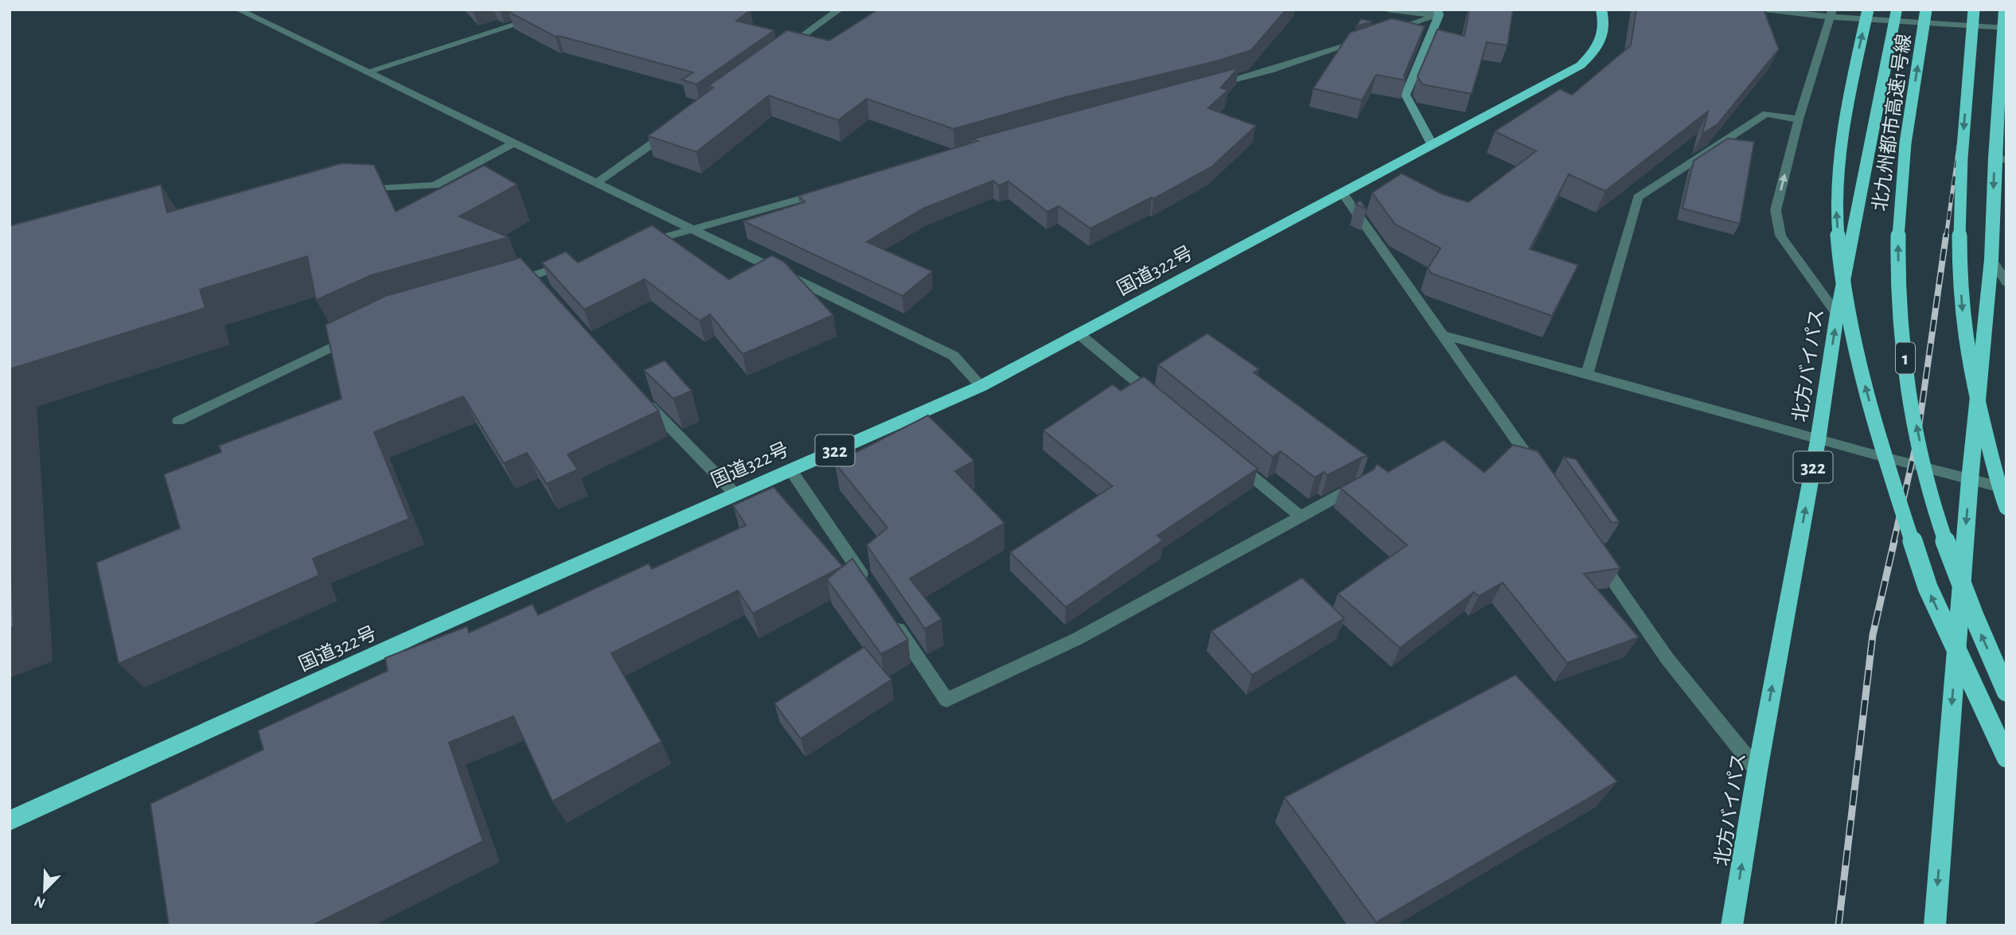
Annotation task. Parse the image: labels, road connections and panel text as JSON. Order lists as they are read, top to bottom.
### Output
{
  "streets": {
    "highway": [
      "北九州都市高速1号線",
      "国道322号",
      "1",
      "北方バイパス",
      "322"
    ]
  },
  "north": "bottom left"
}
